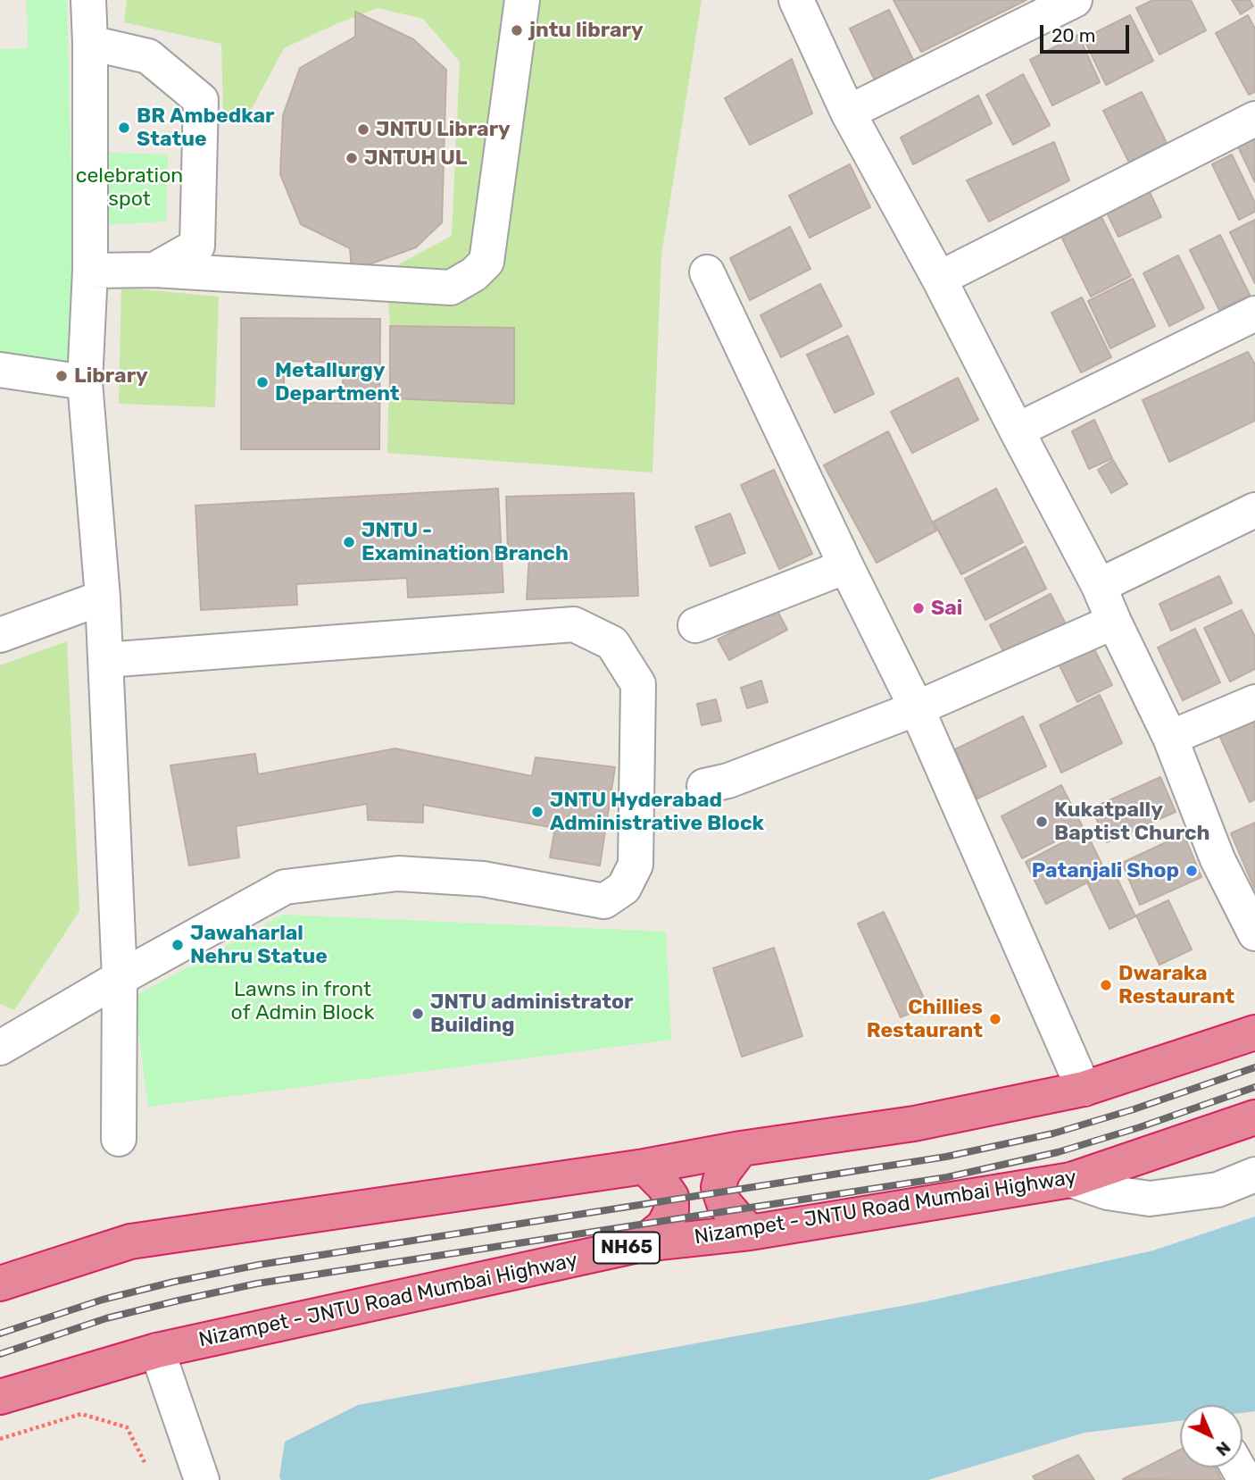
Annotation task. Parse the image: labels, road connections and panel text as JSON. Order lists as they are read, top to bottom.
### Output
{
  "streets": {
    "highway": ["Nizampet - JNTU Road Mumbai Highway", "NH65"]
  },
  "parks": ["celebration spot", "Lawns in front of Admin Block"],
  "places": [
    "jntu library",
    "BR Ambedkar Statue",
    "JNTU Library",
    "JNTUH UL",
    "Library",
    "Metallurgy Department",
    "JNTU - Examination Branch",
    "Sai",
    "JNTU Hyderabad Administrative Block",
    "Kukatpally Baptist Church",
    "Patanjali Shop",
    "Jawaharlal Nehru Statue",
    "Dwaraka Restaurant",
    "JNTU administrator Building",
    "Chillies Restaurant"
  ],
  "scale_bar": "20 m",
  "north": "bottom right"
}
